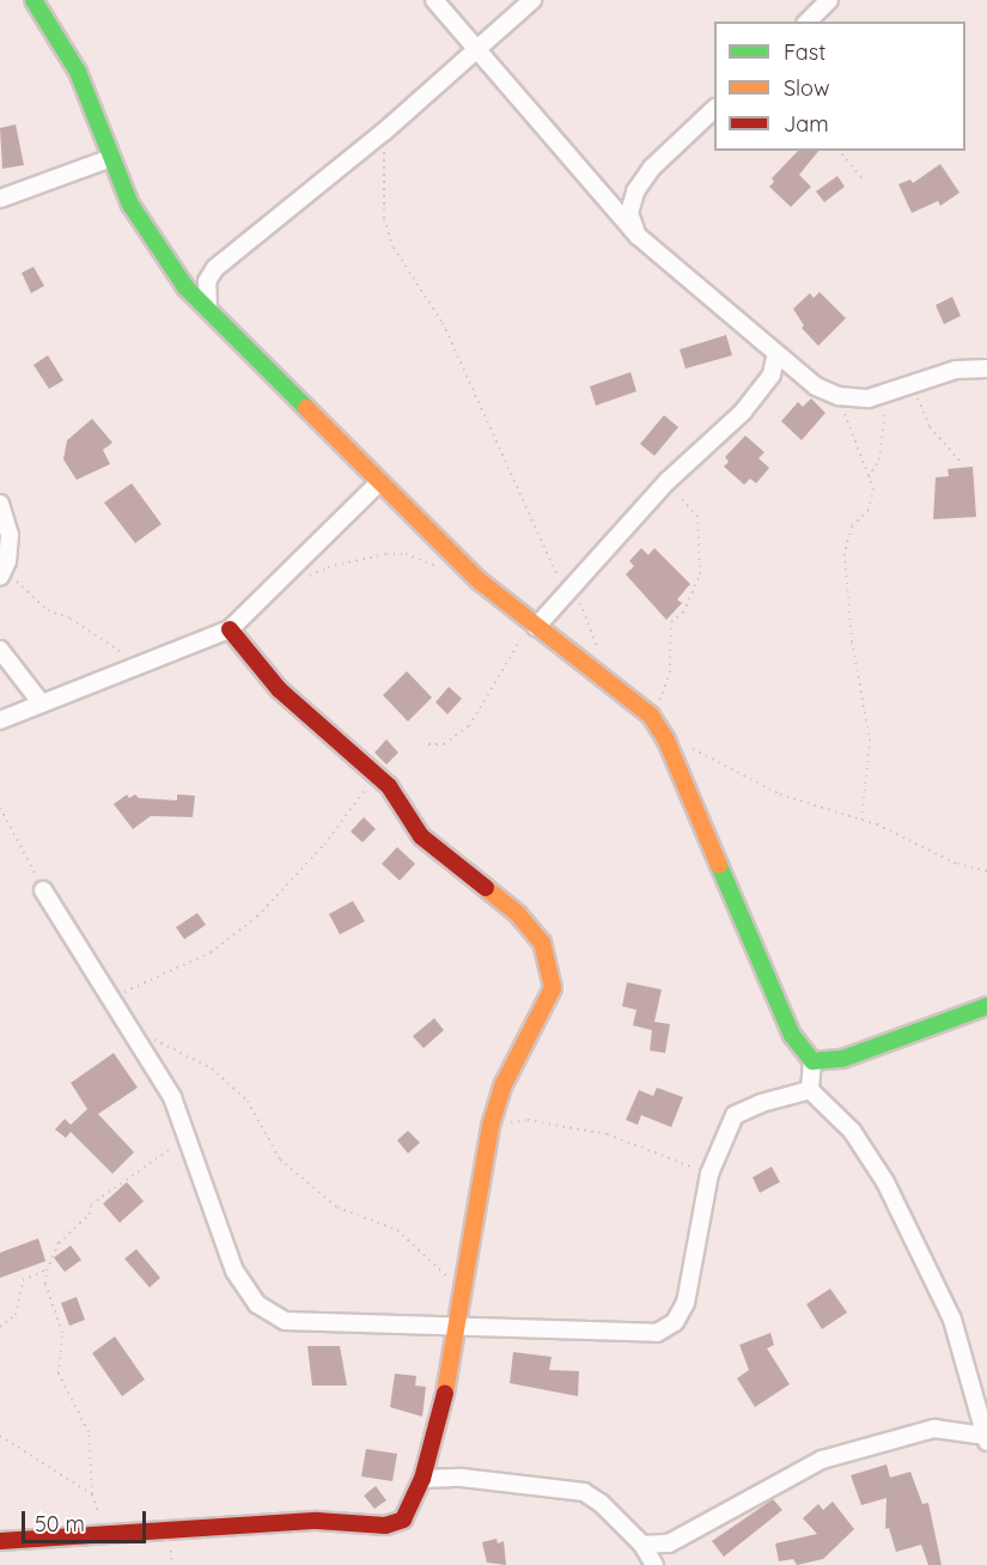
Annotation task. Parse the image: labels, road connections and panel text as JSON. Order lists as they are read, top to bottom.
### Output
{
  "legend": ["Fast", "Slow", "Jam"],
  "scale_bar": "50 m"
}
